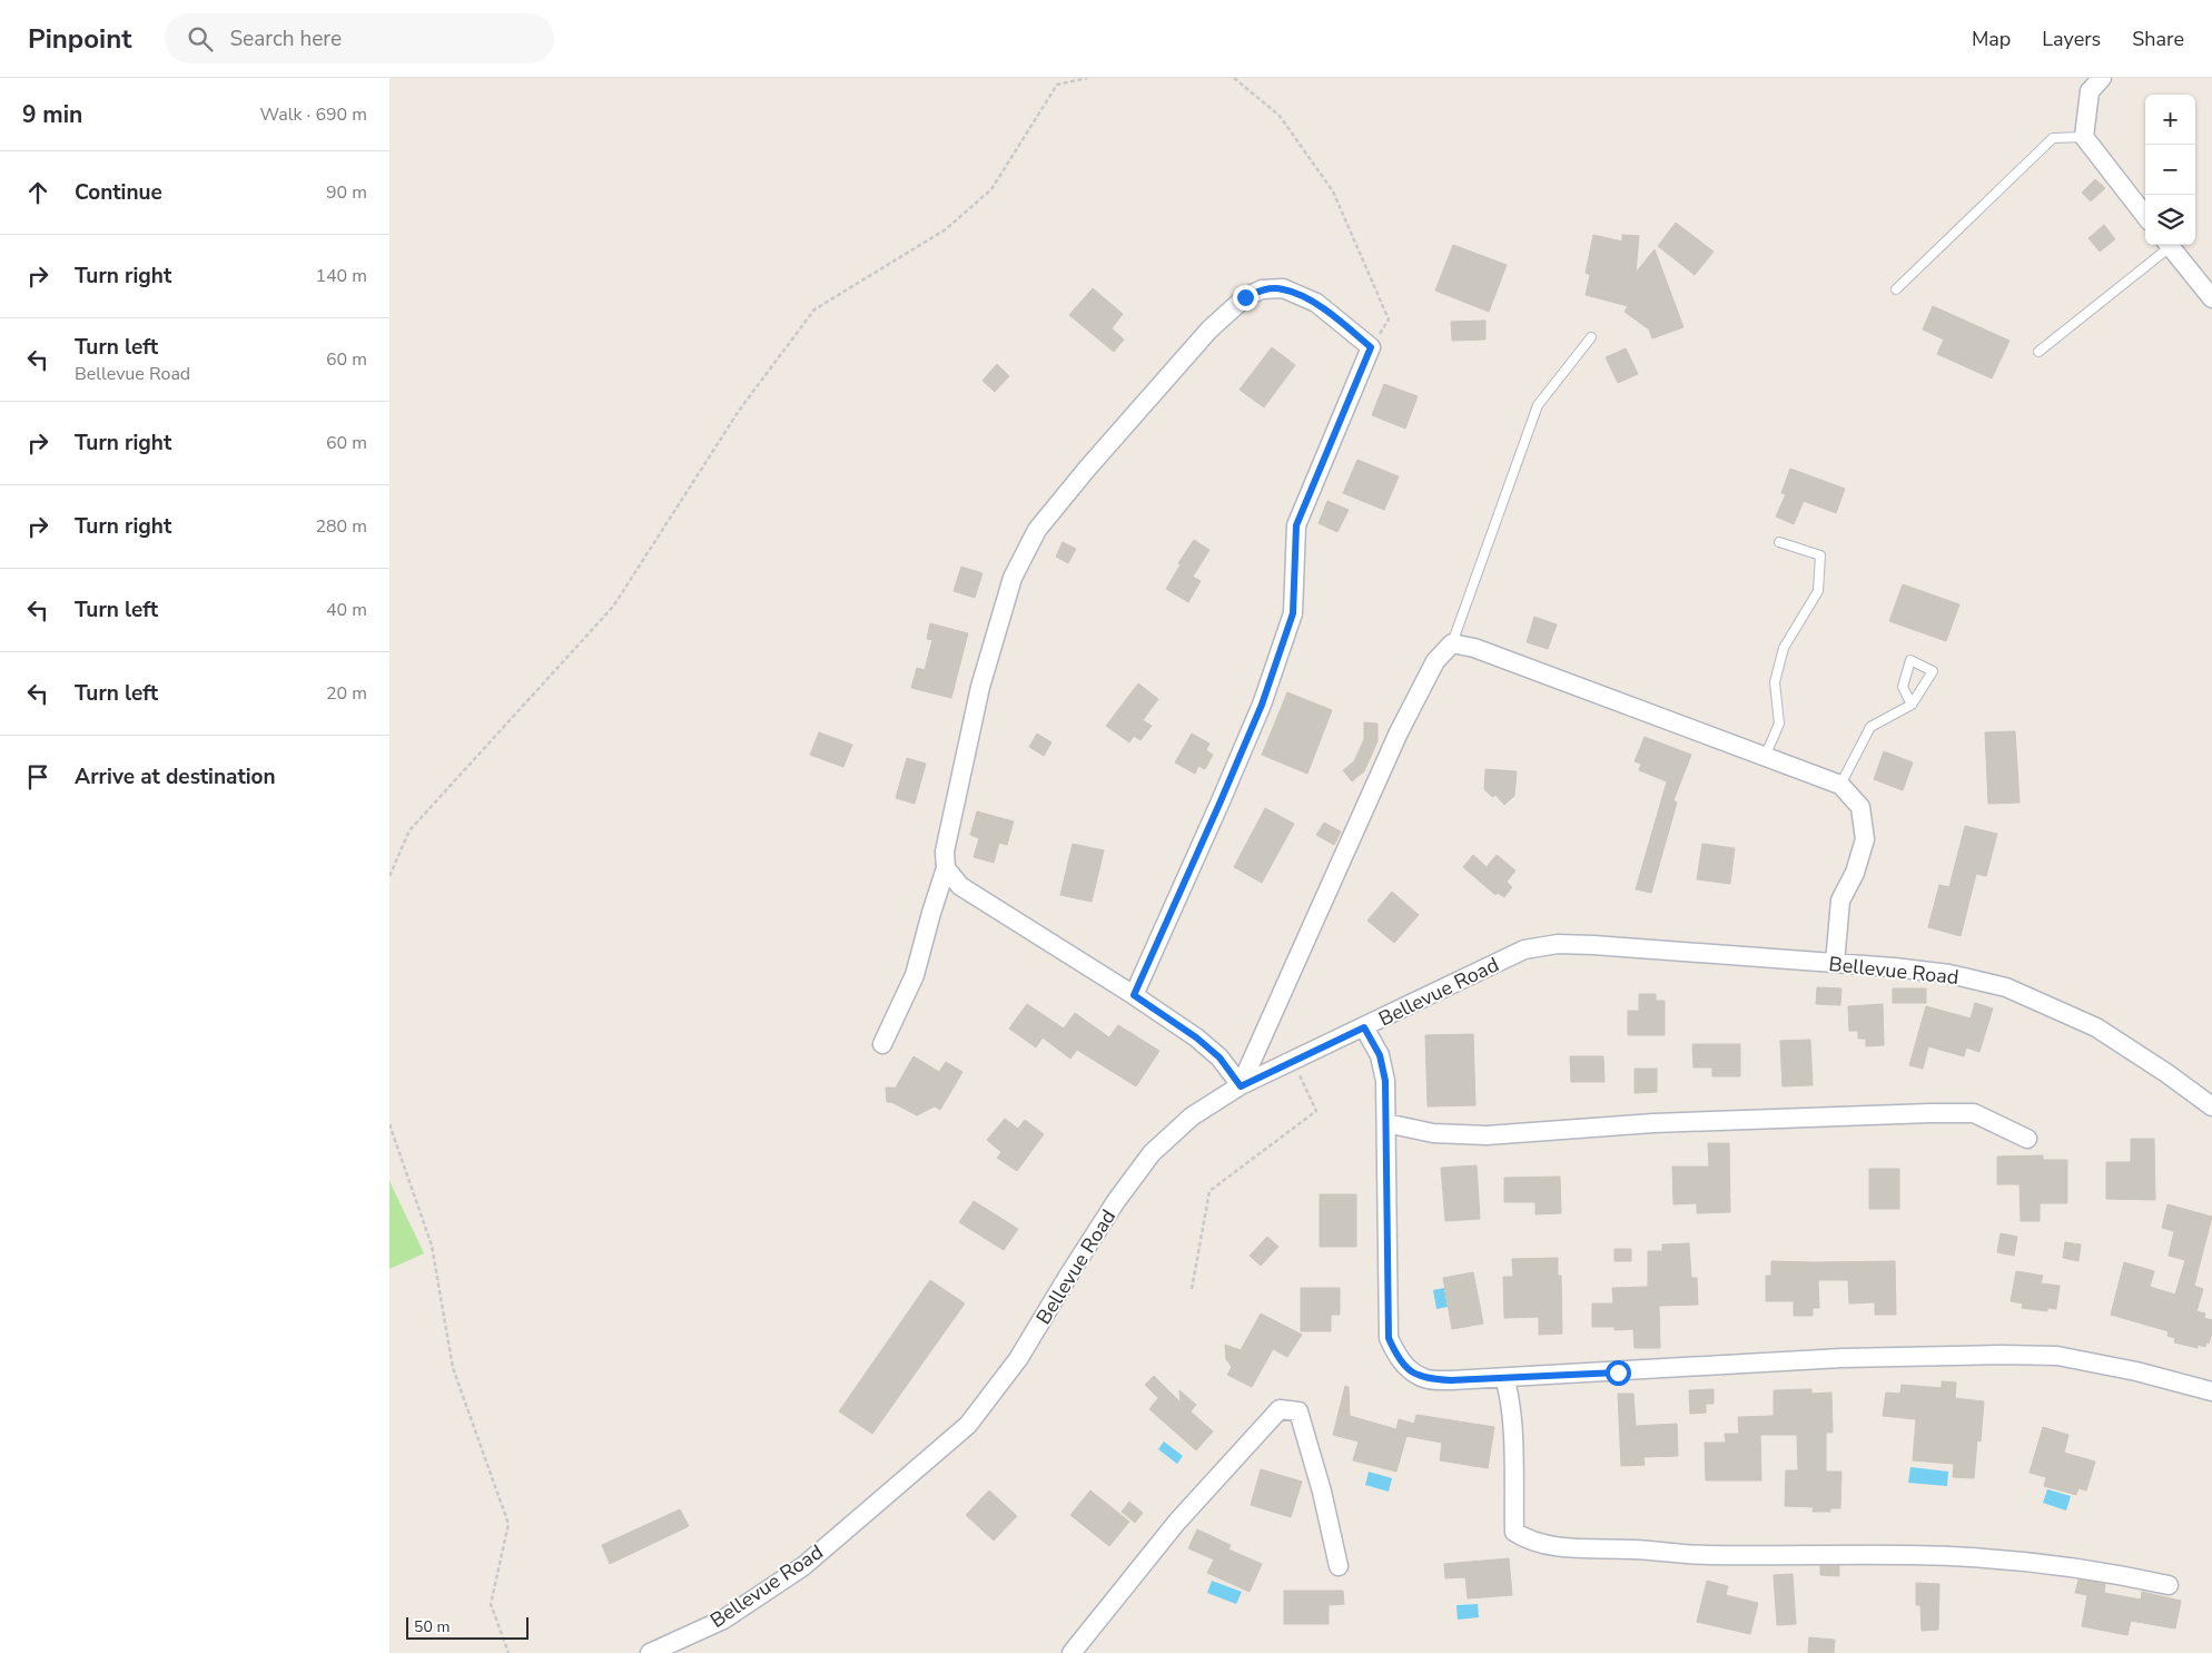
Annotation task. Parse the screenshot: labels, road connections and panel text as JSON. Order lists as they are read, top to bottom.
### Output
{
  "streets": {
    "street": ["Bellevue Road"]
  },
  "scale_bar": "50 m",
  "page": {
    "header": "Pinpoint",
    "search": "Search here",
    "nav": ["Map", "Layers", "Share"],
    "heading": ["9 min", "Walk · 690 m"],
    "map_buttons": ["+", "−"],
    "list": [
      ["Continue", "90 m"],
      ["Turn right", "140 m"],
      ["Turn left", "Bellevue Road", "60 m"],
      ["Turn right", "60 m"],
      ["Turn right", "280 m"],
      ["Turn left", "40 m"],
      ["Turn left", "20 m"],
      "Arrive at destination"
    ],
    "scale": "50 m"
  }
}
